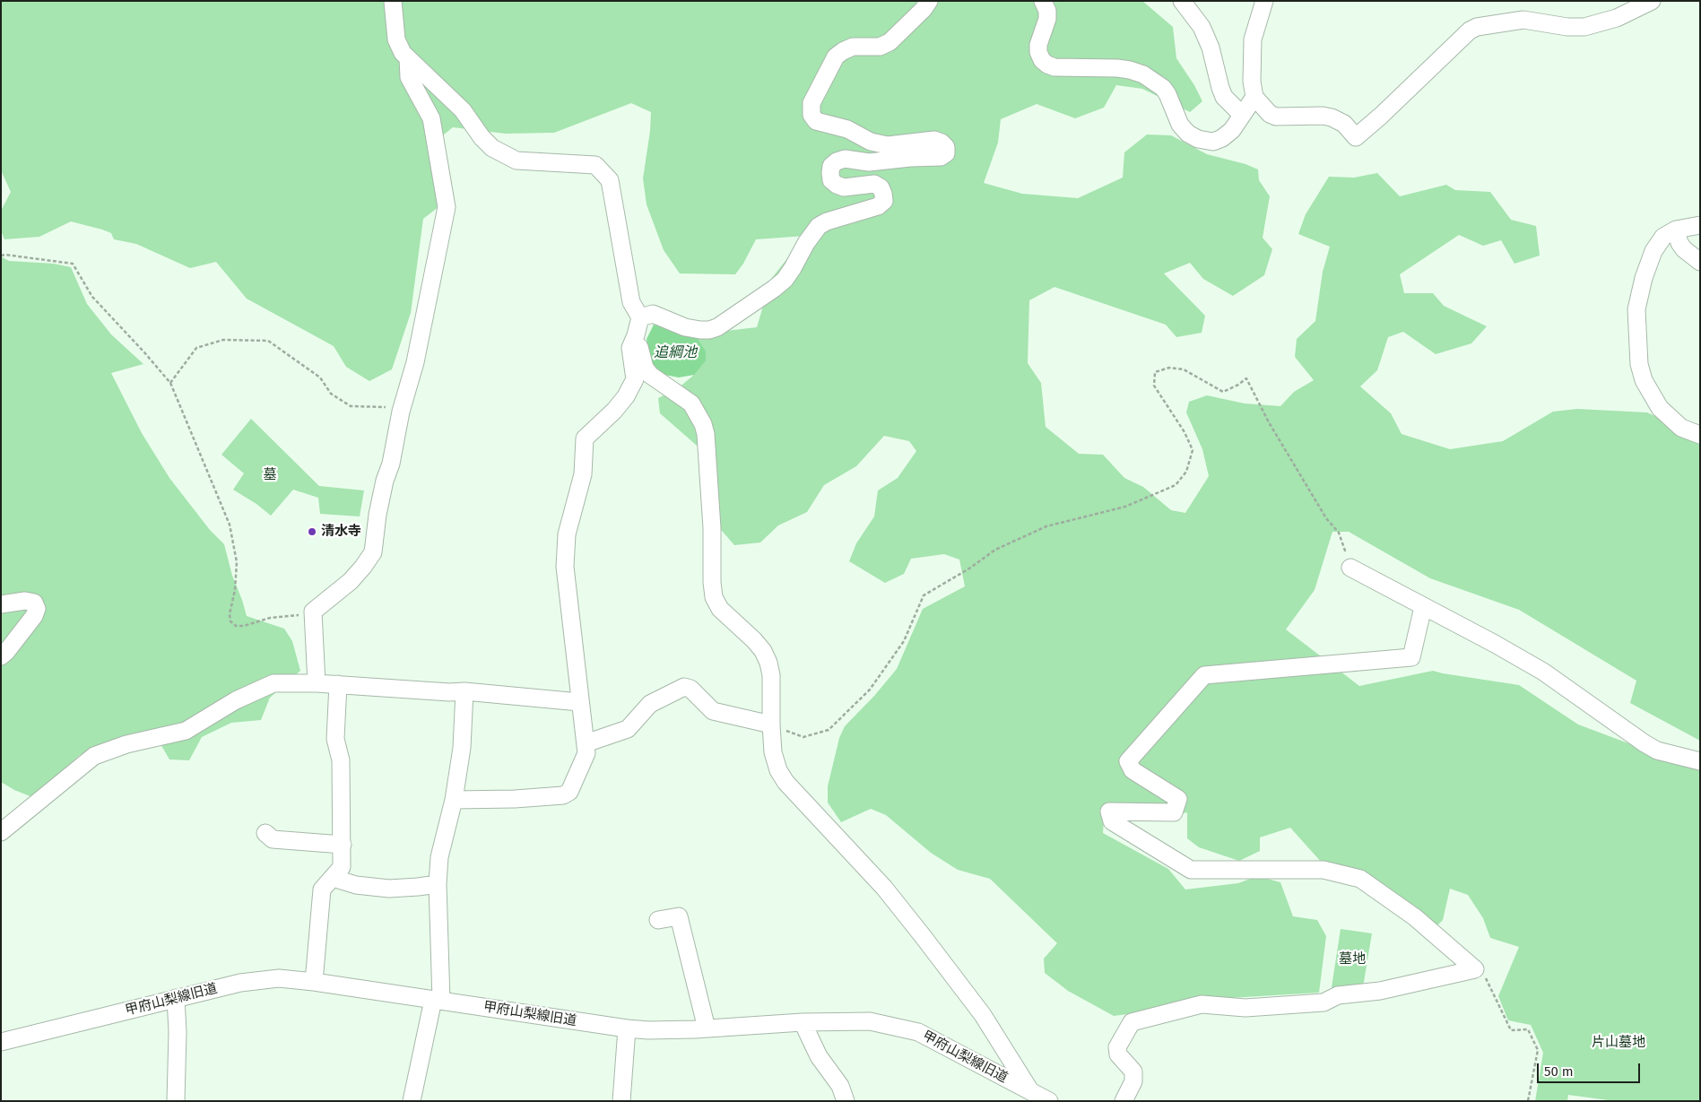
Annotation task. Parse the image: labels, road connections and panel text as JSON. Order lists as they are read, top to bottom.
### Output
{
  "streets": {
    "street": ["甲府山梨線旧道"]
  },
  "water": ["追綱池"],
  "parks": ["墓", "墓地", "片山墓地"],
  "places": ["清水寺"],
  "scale_bar": "50 m"
}
